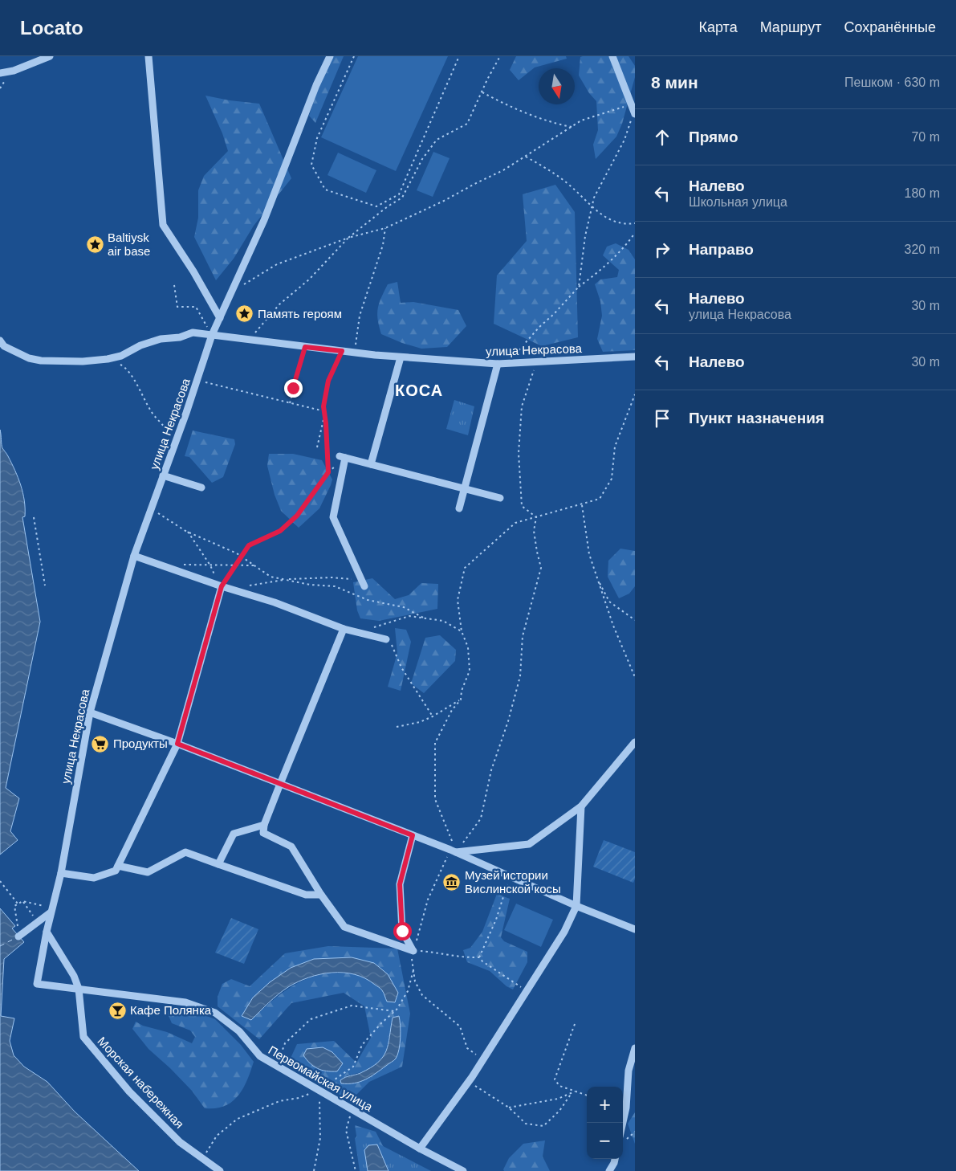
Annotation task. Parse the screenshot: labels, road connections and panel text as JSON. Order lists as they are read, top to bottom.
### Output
{
  "streets": {
    "street": ["улица Некрасова", "Первомайская улица", "Морская набережная"]
  },
  "crossings": [
    ["улица Некрасова", "Первомайская улица"],
    ["улица Некрасова", "Морская набережная"],
    ["Первомайская улица", "Морская набережная"]
  ],
  "districts": ["КОСА"],
  "places": {
    "place": ["Baltiysk air base", "Память героям"],
    "supermarket": ["Продукты"],
    "museum": ["Музей истории Вислинской косы"],
    "bar": ["Кафе Полянка"]
  },
  "north": "bottom",
  "page": {
    "header": "Locato",
    "nav": ["Карта", "Маршрут", "Сохранённые"],
    "heading": ["8 мин", "Пешком · 630 m"],
    "list": [
      ["Прямо", "70 m"],
      ["Налево", "Школьная улица", "180 m"],
      ["Направо", "320 m"],
      ["Налево", "улица Некрасова", "30 m"],
      ["Налево", "30 m"],
      "Пункт назначения"
    ],
    "map_buttons": ["+", "−"]
  }
}
